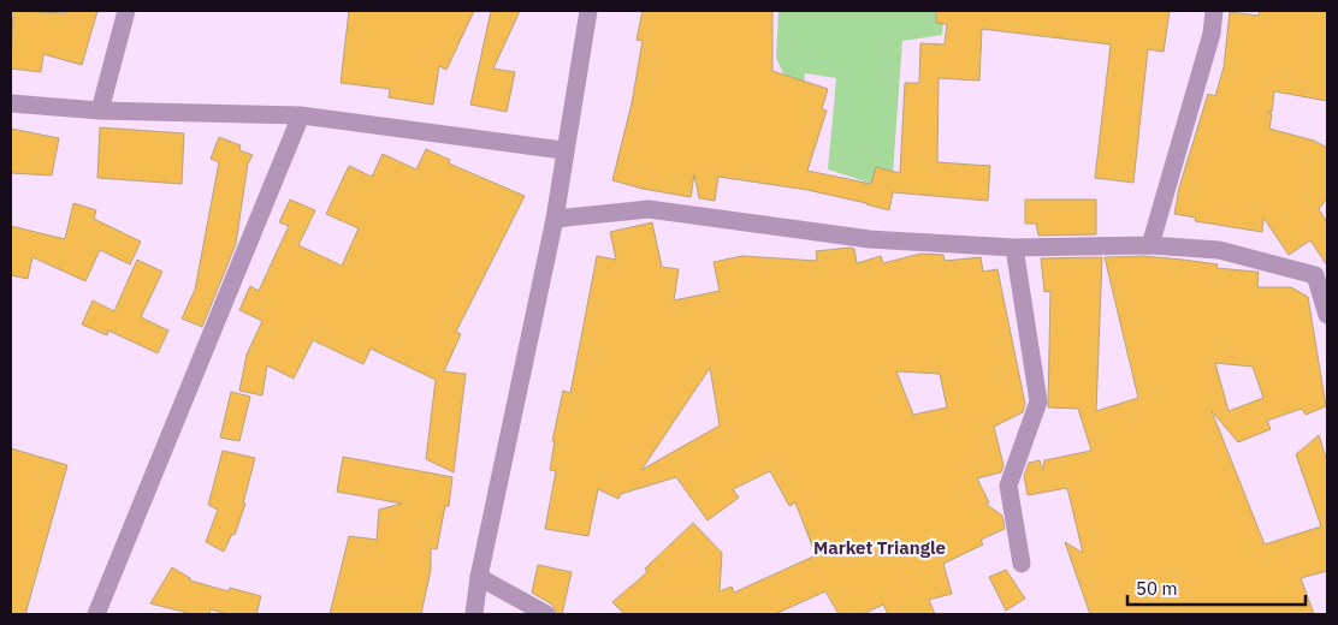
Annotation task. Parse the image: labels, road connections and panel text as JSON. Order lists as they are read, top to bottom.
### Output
{
  "districts": ["Market Triangle"],
  "scale_bar": "50 m"
}
